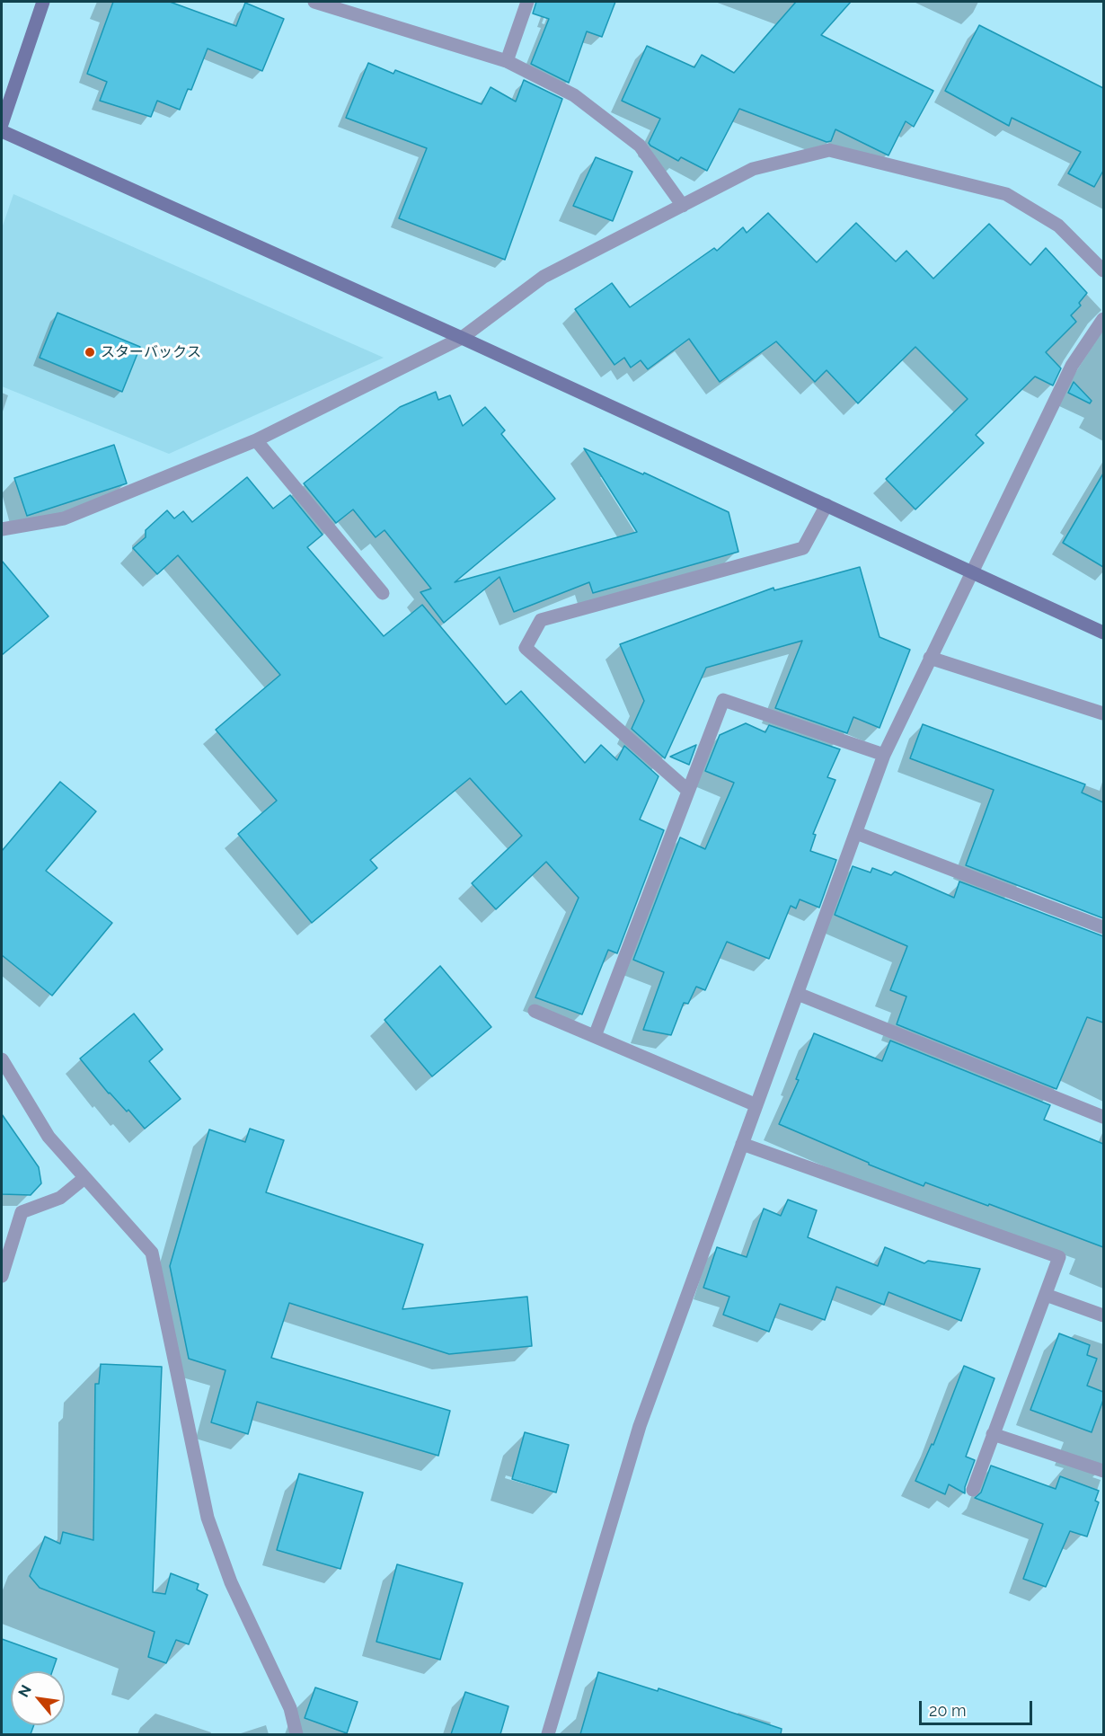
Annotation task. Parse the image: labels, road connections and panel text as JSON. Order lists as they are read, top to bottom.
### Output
{
  "places": ["スターバックス"],
  "scale_bar": "20 m",
  "north": "top left"
}
